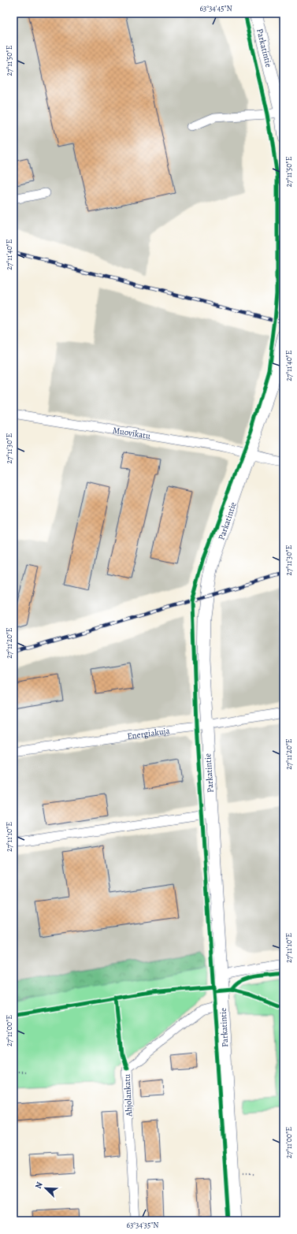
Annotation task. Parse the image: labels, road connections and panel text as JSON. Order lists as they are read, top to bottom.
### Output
{
  "streets": {
    "street": [
      "Parkatintie",
      "Muovikatu",
      "Energiakuja",
      "Ahjolankatu"
    ]
  },
  "crossings": [
    ["Parkatintie", "Muovikatu"],
    ["Parkatintie", "Energiakuja"],
    ["Parkatintie", "Ahjolankatu"]
  ],
  "north": "top left",
  "coordinates": [
    "63°34'45\"N",
    "27°11'50\"E",
    "27°11'40\"E",
    "27°11'30\"E",
    "27°11'20\"E",
    "27°11'10\"E",
    "27°11'00\"E",
    "63°34'35\"N"
  ]
}
